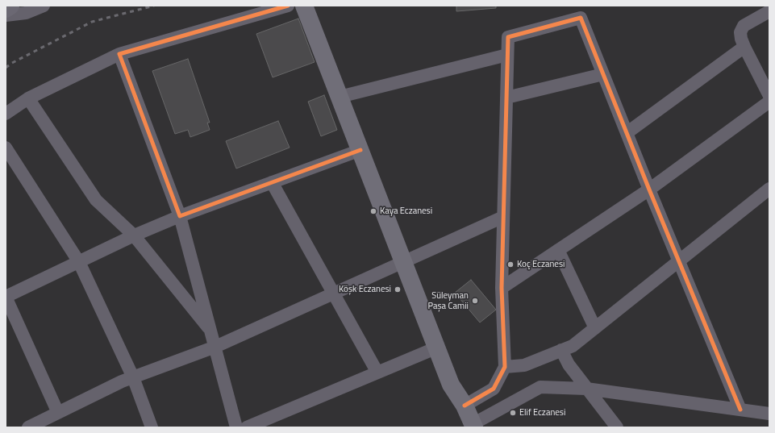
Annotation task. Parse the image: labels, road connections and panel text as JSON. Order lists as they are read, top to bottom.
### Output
{
  "places": [
    "Kaya Eczanesi",
    "Koç Eczanesi",
    "Köşk Eczanesi",
    "Süleyman Paşa Camii",
    "Elif Eczanesi"
  ]
}
